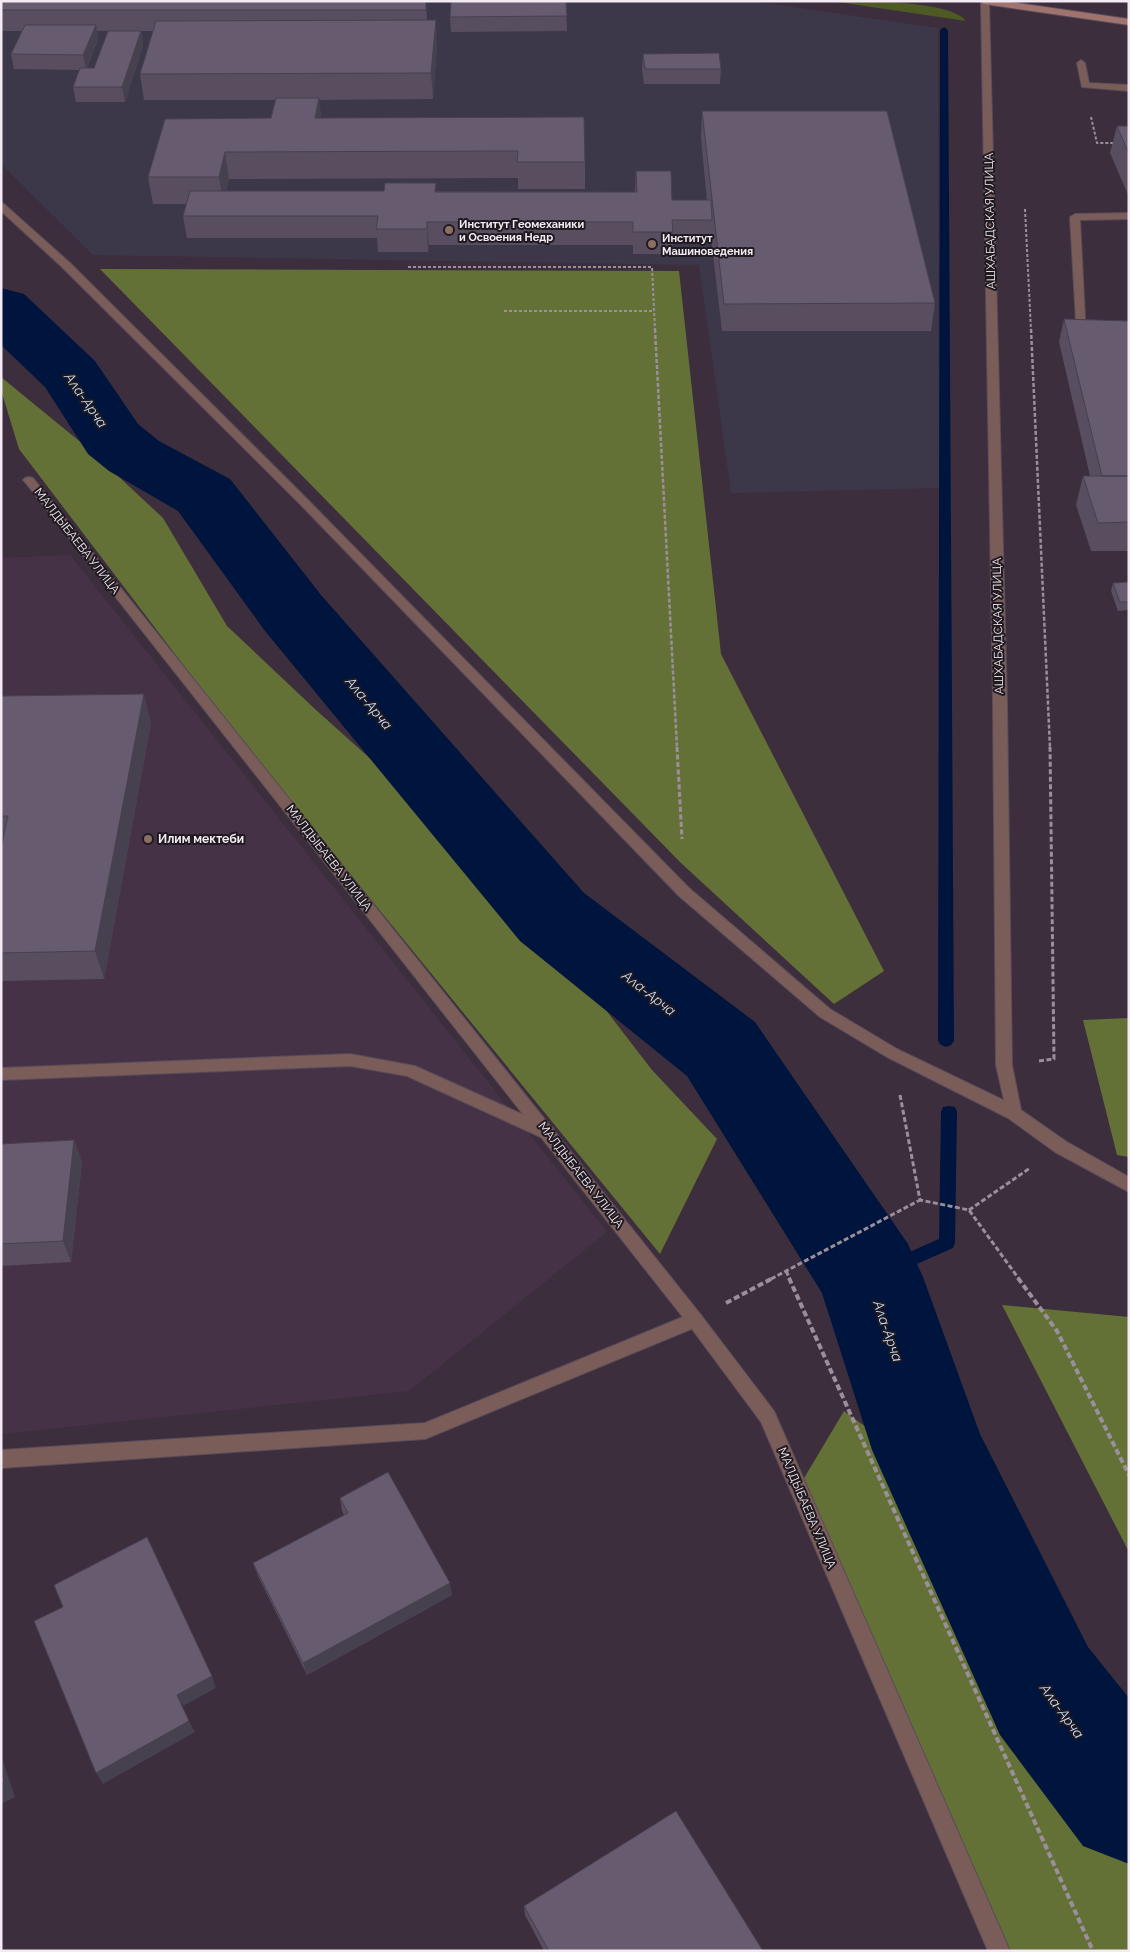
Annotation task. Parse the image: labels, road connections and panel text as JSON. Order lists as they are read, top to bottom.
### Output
{
  "streets": {
    "street": ["АШХАБАДСКАЯ УЛИЦА", "МАЛДЫБАЕВА УЛИЦА"]
  },
  "water": ["Ала-Арча"],
  "places": ["Институт Геомеханики и Освоения Недр", "Институт Машиноведения", "Илим мектеби"]
}
